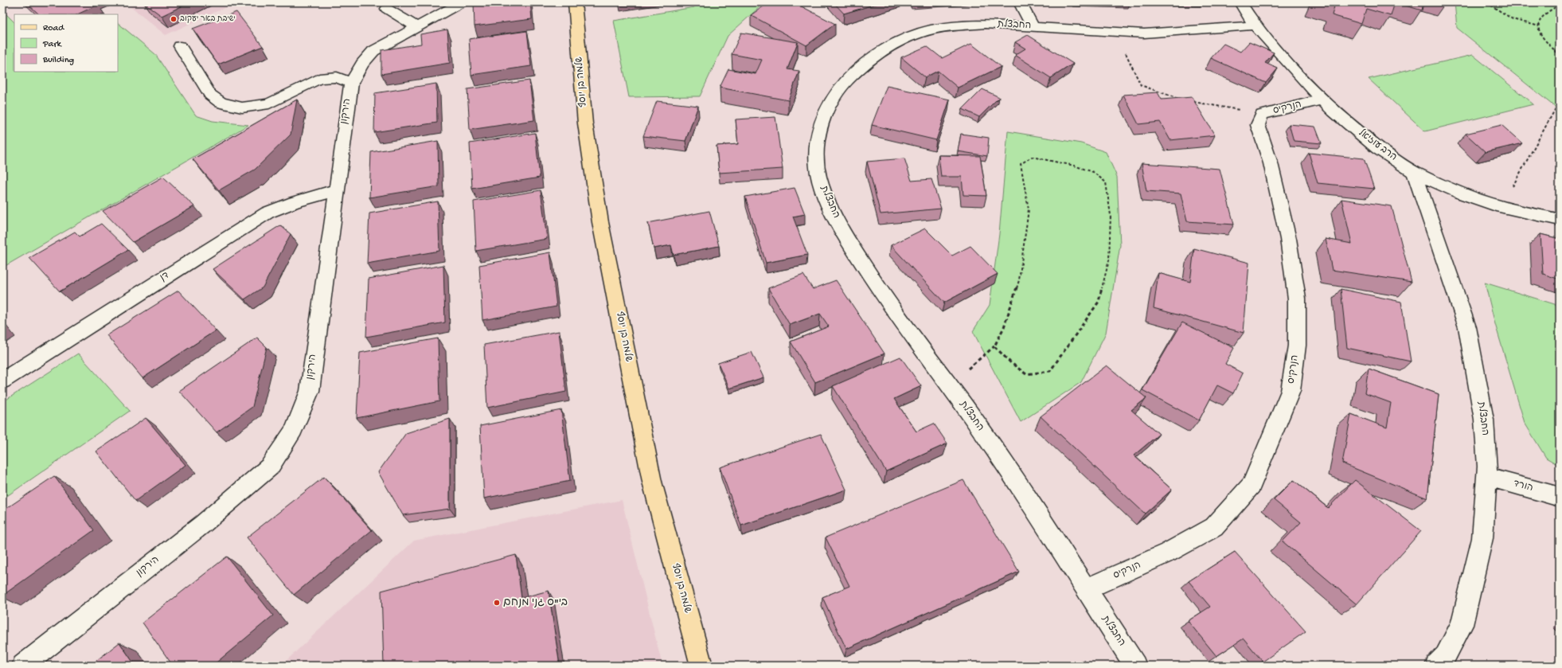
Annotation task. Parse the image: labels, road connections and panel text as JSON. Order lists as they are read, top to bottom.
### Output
{
  "streets": {
    "main road": ["שלמה בן יוסף"],
    "street": [
      "החבצלת",
      "הנרקיס",
      "הירקון",
      "הרב עוזיאל",
      "דן",
      "הורד"
    ]
  },
  "crossings": [
    ["החבצלת", "הנרקיס"],
    ["החבצלת", "הרב עוזיאל"],
    ["החבצלת", "הורד"],
    ["הנרקיס", "הרב עוזיאל"],
    ["הירקון", "דן"]
  ],
  "places": ["ישיבת באר יעקוב", "בי\"ס גני מנחם"],
  "legend": ["Road", "Park", "Building"]
}
